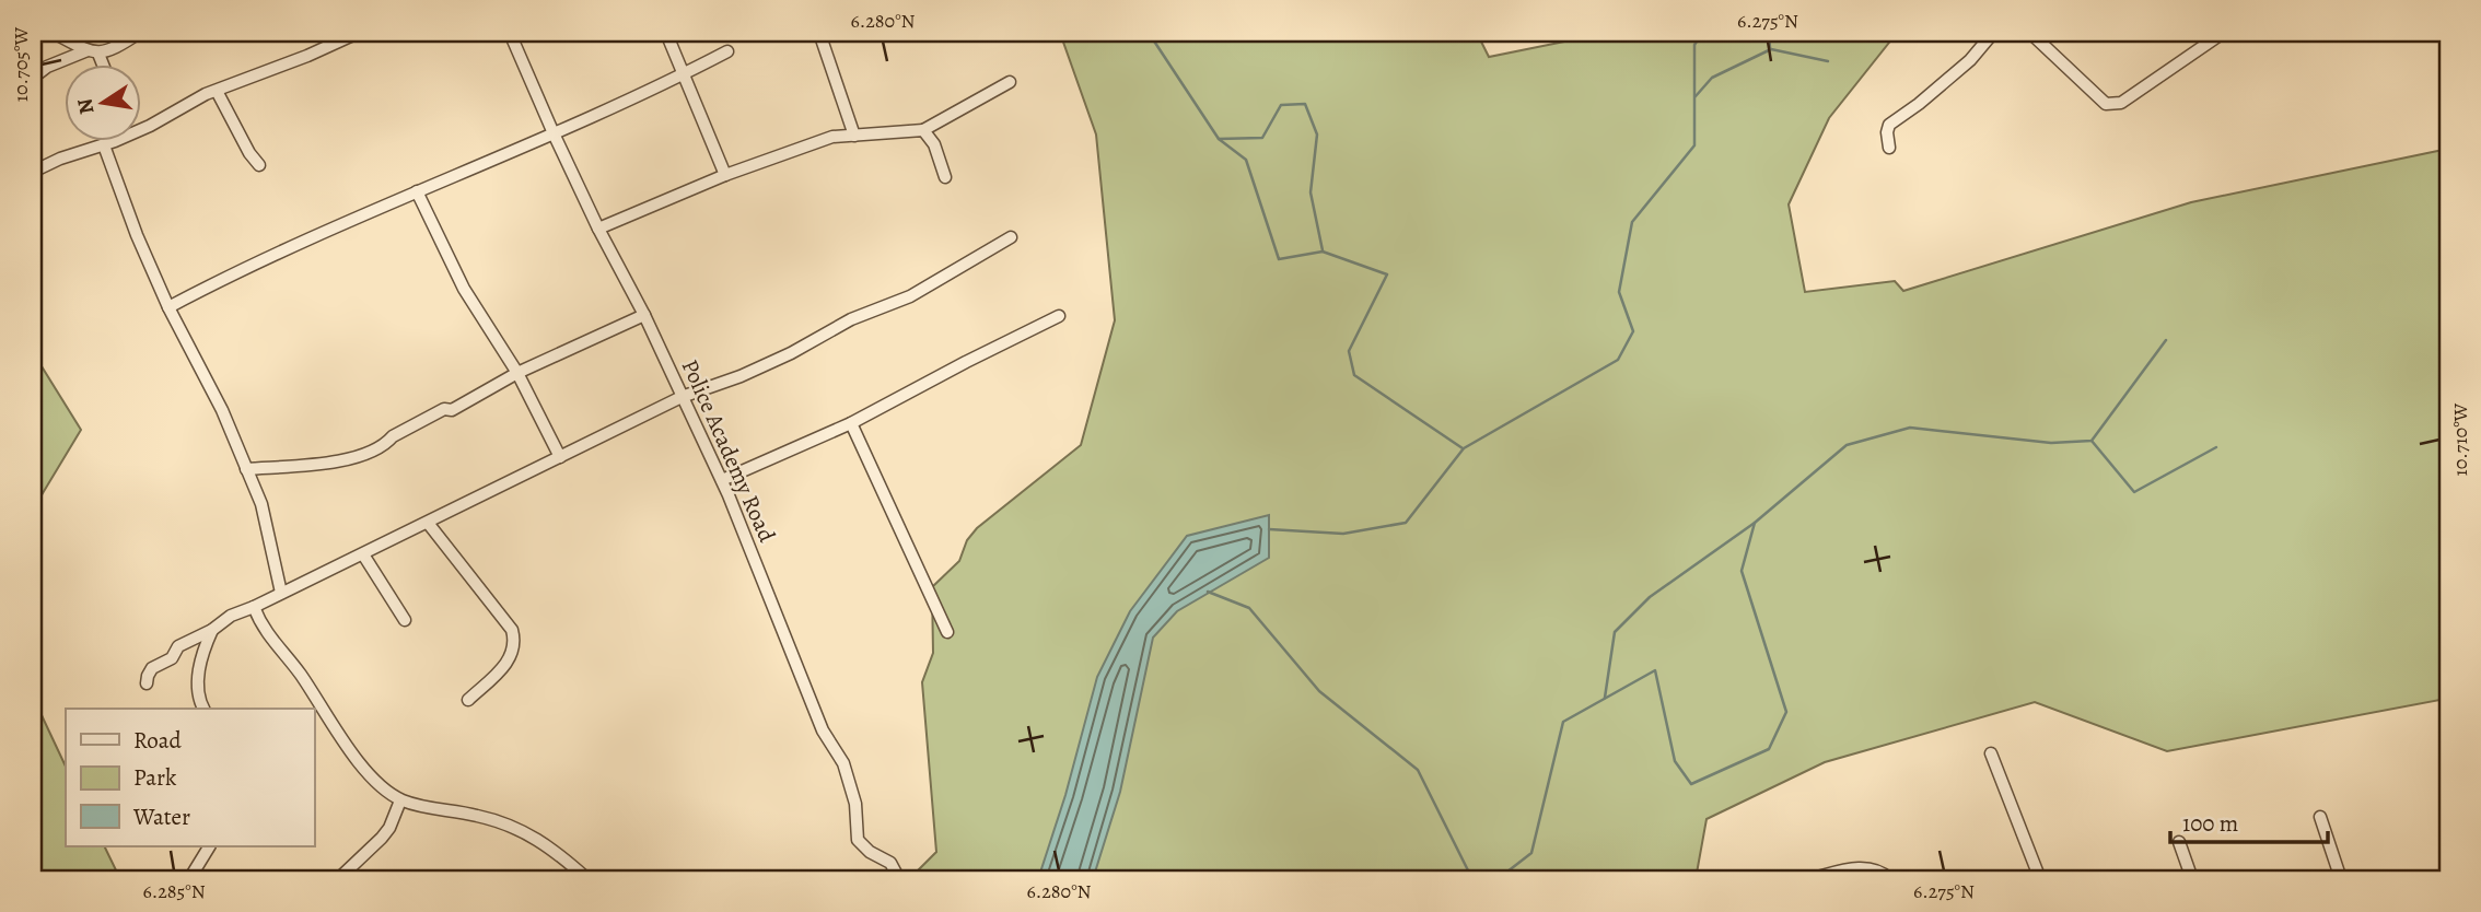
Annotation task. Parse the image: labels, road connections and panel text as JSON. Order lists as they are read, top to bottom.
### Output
{
  "streets": {
    "street": ["Police Academy Road"]
  },
  "legend": ["Road", "Park", "Water"],
  "scale_bar": "100 m",
  "north": "left",
  "coordinates": [
    "6.280°N",
    "6.275°N",
    "10.705°W",
    "10.710°W",
    "6.285°N"
  ]
}
